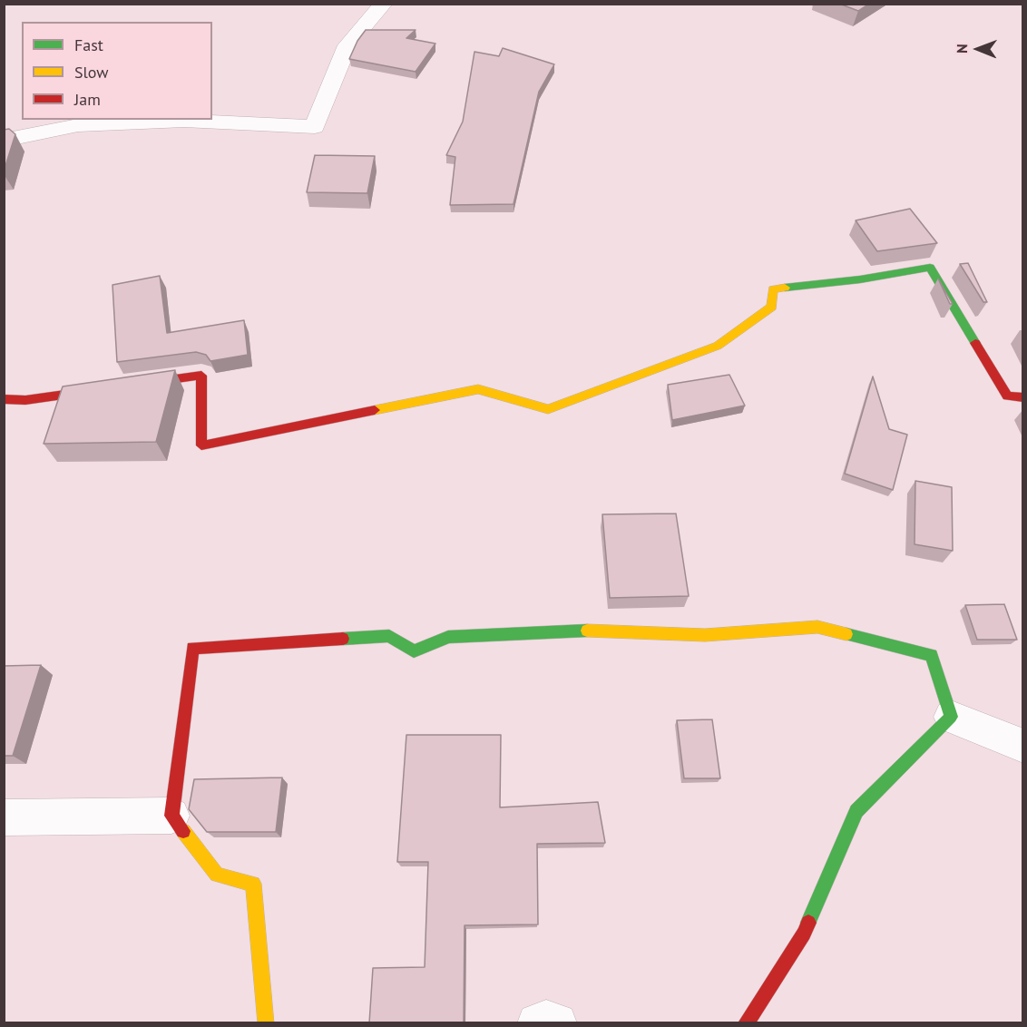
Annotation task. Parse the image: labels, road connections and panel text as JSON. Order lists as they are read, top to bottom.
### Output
{
  "legend": ["Fast", "Slow", "Jam"],
  "north": "left"
}
